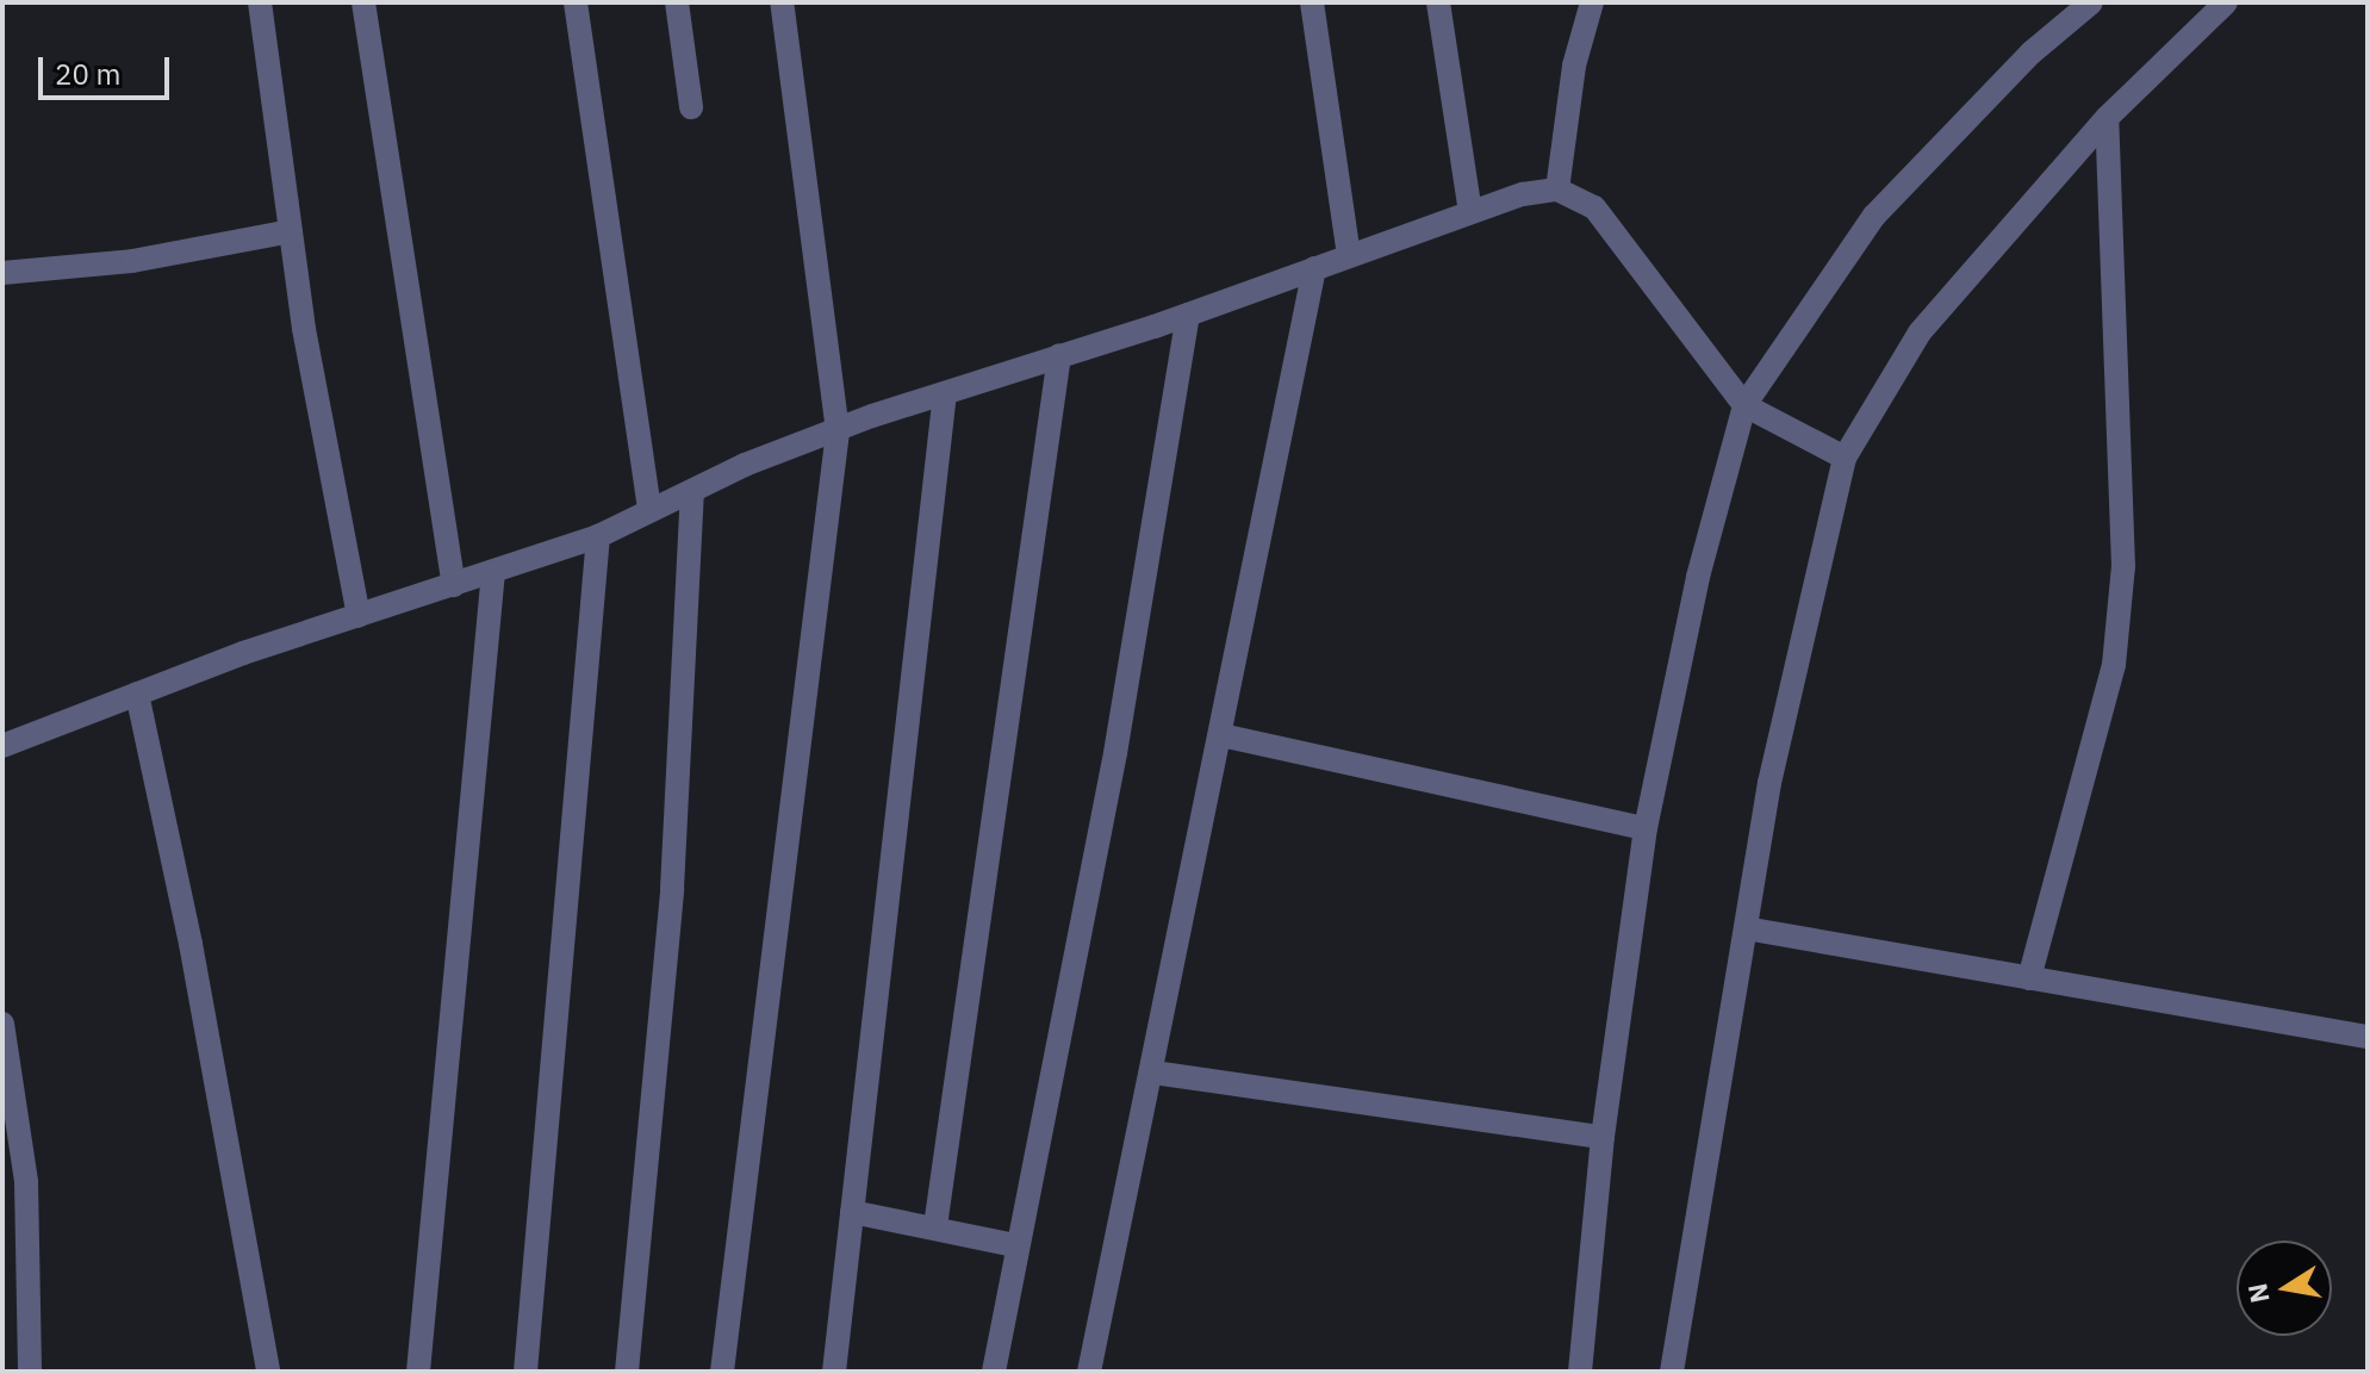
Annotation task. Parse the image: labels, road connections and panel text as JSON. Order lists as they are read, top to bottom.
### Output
{
  "scale_bar": "20 m",
  "north": "left"
}
